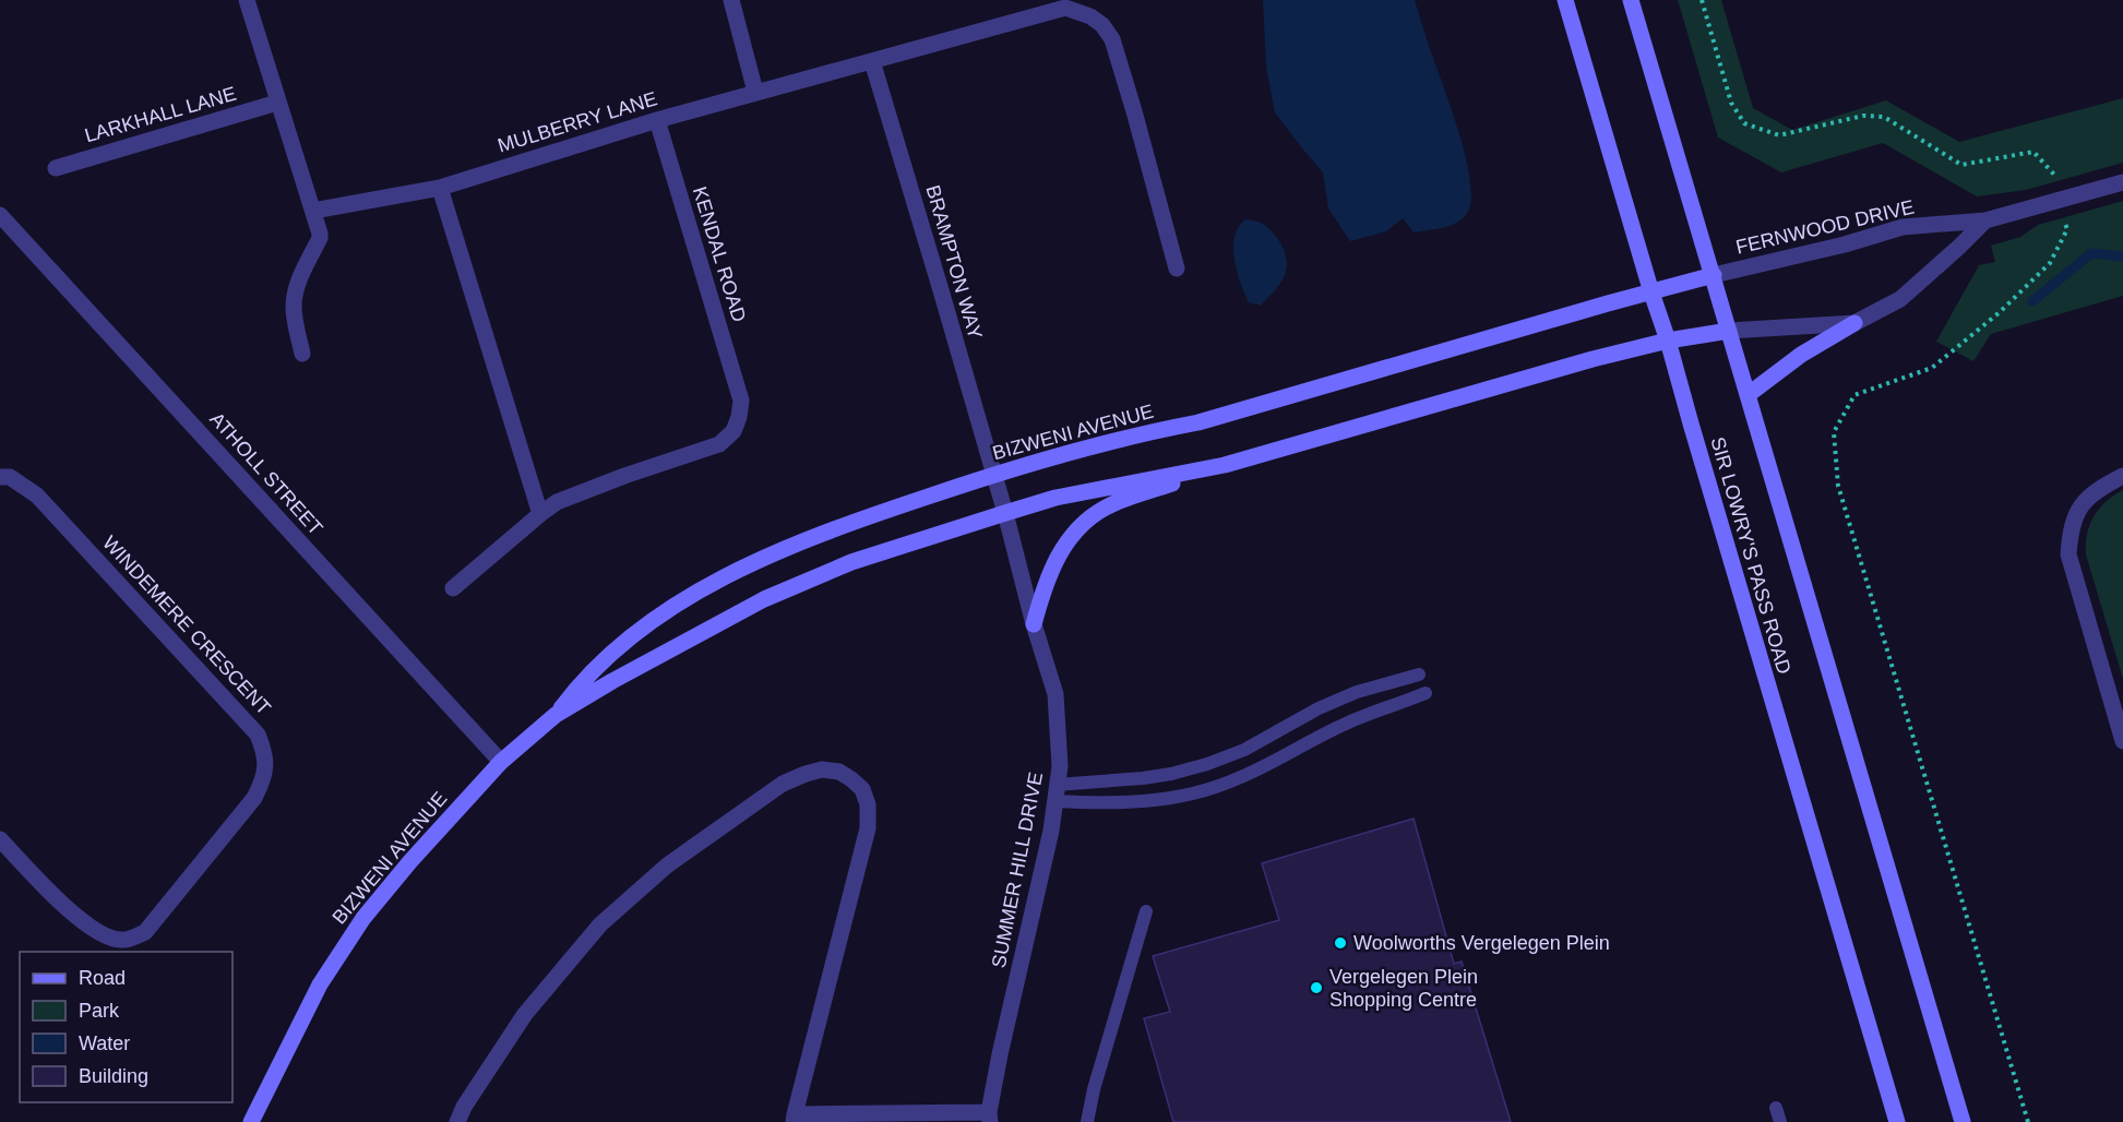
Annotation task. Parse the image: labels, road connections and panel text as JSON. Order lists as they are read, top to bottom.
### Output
{
  "streets": {
    "street": [
      "LARKHALL LANE",
      "MULBERRY LANE",
      "FERNWOOD DRIVE",
      "KENDAL ROAD",
      "BRAMPTON WAY",
      "BIZWENI AVENUE",
      "ATHOLL STREET",
      "SIR LOWRY'S PASS ROAD",
      "WINDEMERE CRESCENT",
      "SUMMER HILL DRIVE"
    ]
  },
  "crossings": [
    ["MULBERRY LANE", "KENDAL ROAD"],
    ["MULBERRY LANE", "BRAMPTON WAY"],
    ["FERNWOOD DRIVE", "BIZWENI AVENUE"],
    ["BRAMPTON WAY", "BIZWENI AVENUE"],
    ["BRAMPTON WAY", "SUMMER HILL DRIVE"],
    ["BIZWENI AVENUE", "ATHOLL STREET"],
    ["BIZWENI AVENUE", "SIR LOWRY'S PASS ROAD"],
    ["BIZWENI AVENUE", "SUMMER HILL DRIVE"]
  ],
  "places": ["Woolworths Vergelegen Plein", "Vergelegen Plein Shopping Centre"],
  "legend": [
    "Road",
    "Park",
    "Water",
    "Building"
  ]
}
